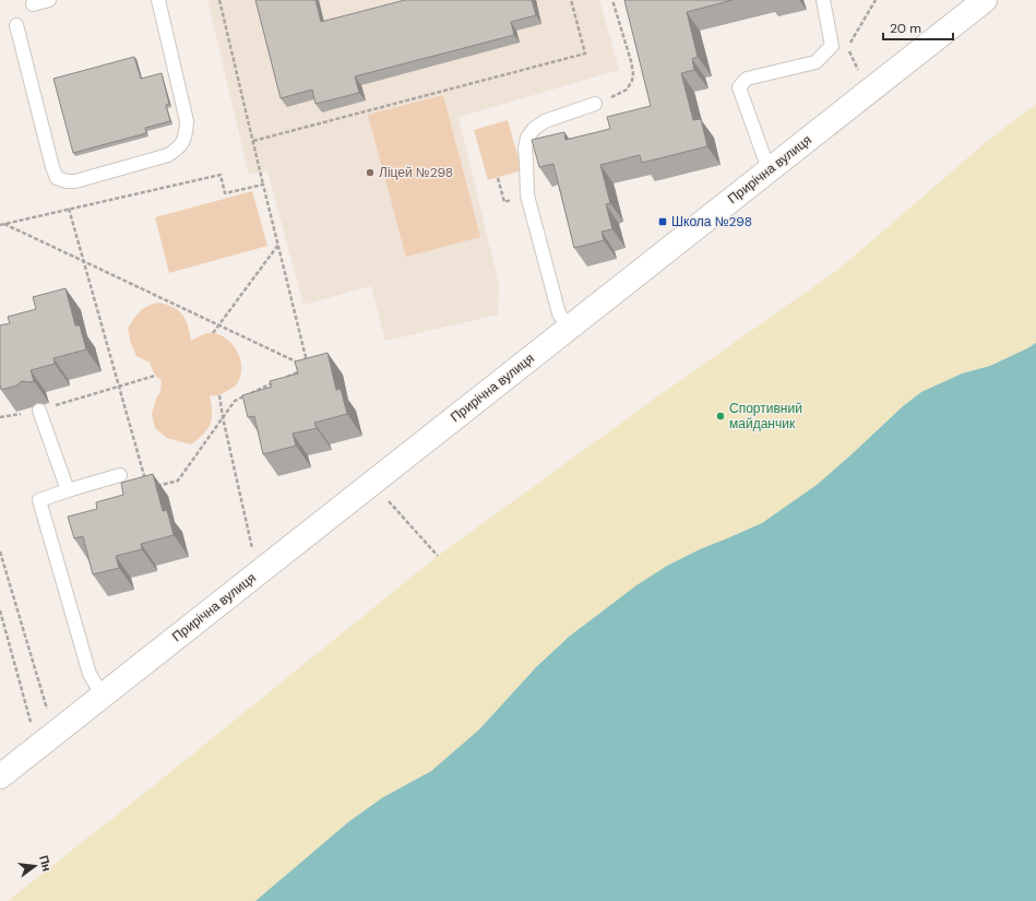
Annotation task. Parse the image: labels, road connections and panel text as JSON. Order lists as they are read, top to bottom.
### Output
{
  "streets": {
    "street": ["Прирічна вулиця"]
  },
  "places": {
    "other": ["Ліцей №298", "Спортивний майданчик"],
    "transit": ["Школа №298"]
  },
  "scale_bar": "20 m",
  "north": "right"
}
